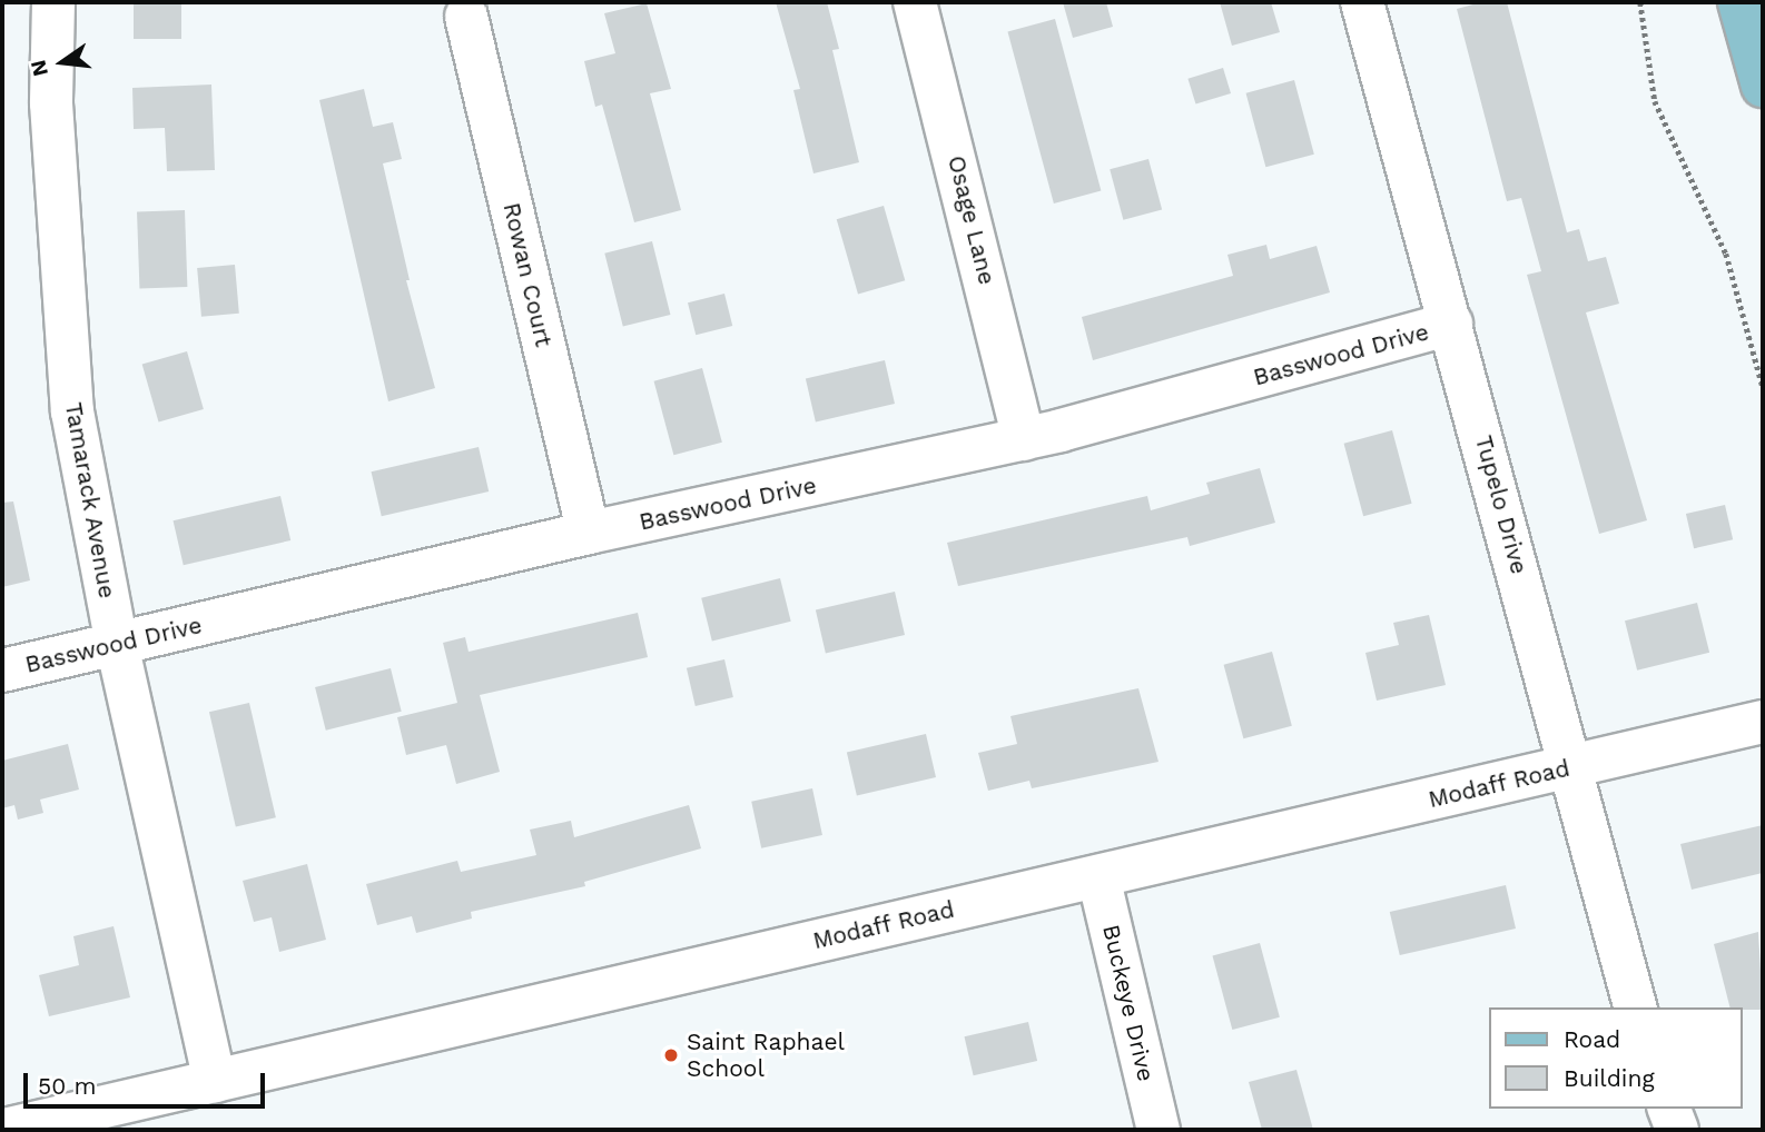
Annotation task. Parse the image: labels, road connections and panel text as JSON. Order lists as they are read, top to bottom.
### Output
{
  "streets": {
    "street": [
      "Osage Lane",
      "Rowan Court",
      "Basswood Drive",
      "Tamarack Avenue",
      "Tupelo Drive",
      "Modaff Road",
      "Buckeye Drive"
    ]
  },
  "crossings": [
    ["Osage Lane", "Basswood Drive"],
    ["Rowan Court", "Basswood Drive"],
    ["Basswood Drive", "Tamarack Avenue"],
    ["Basswood Drive", "Tupelo Drive"],
    ["Tamarack Avenue", "Modaff Road"],
    ["Tupelo Drive", "Modaff Road"],
    ["Modaff Road", "Buckeye Drive"]
  ],
  "places": ["Saint Raphael School"],
  "legend": ["Road", "Building"],
  "scale_bar": "50 m",
  "north": "left"
}
